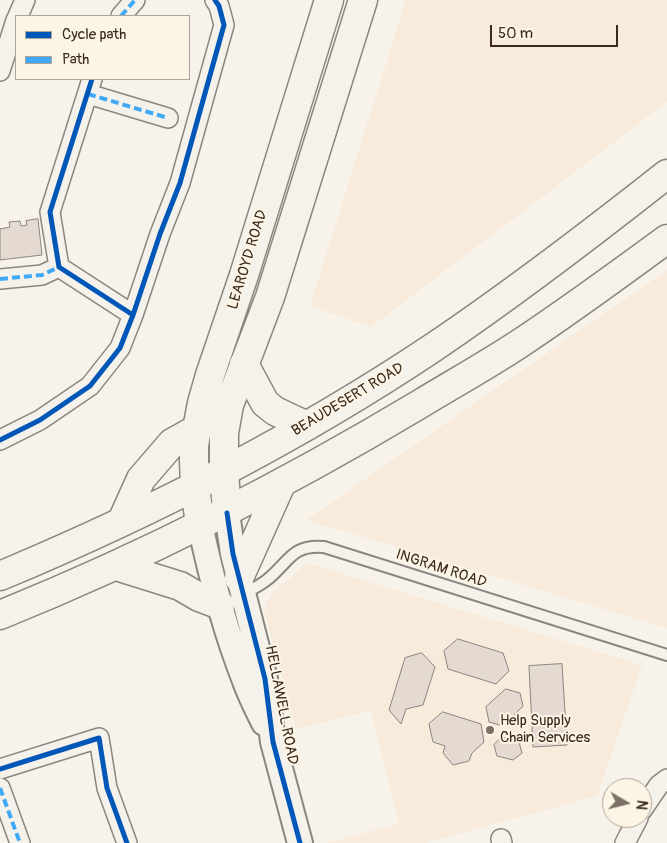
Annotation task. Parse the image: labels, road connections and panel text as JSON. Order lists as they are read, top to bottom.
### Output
{
  "streets": {
    "main road": ["LEAROYD ROAD", "BEAUDESERT ROAD"],
    "street": ["HELLAWELL ROAD"],
    "lane": ["INGRAM ROAD"]
  },
  "crossings": [
    ["LEAROYD ROAD", "BEAUDESERT ROAD"],
    ["LEAROYD ROAD", "HELLAWELL ROAD"],
    ["INGRAM ROAD", "HELLAWELL ROAD"]
  ],
  "places": ["Help Supply Chain Services"],
  "legend": ["Cycle path", "Path"],
  "scale_bar": "50 m",
  "north": "right"
}
